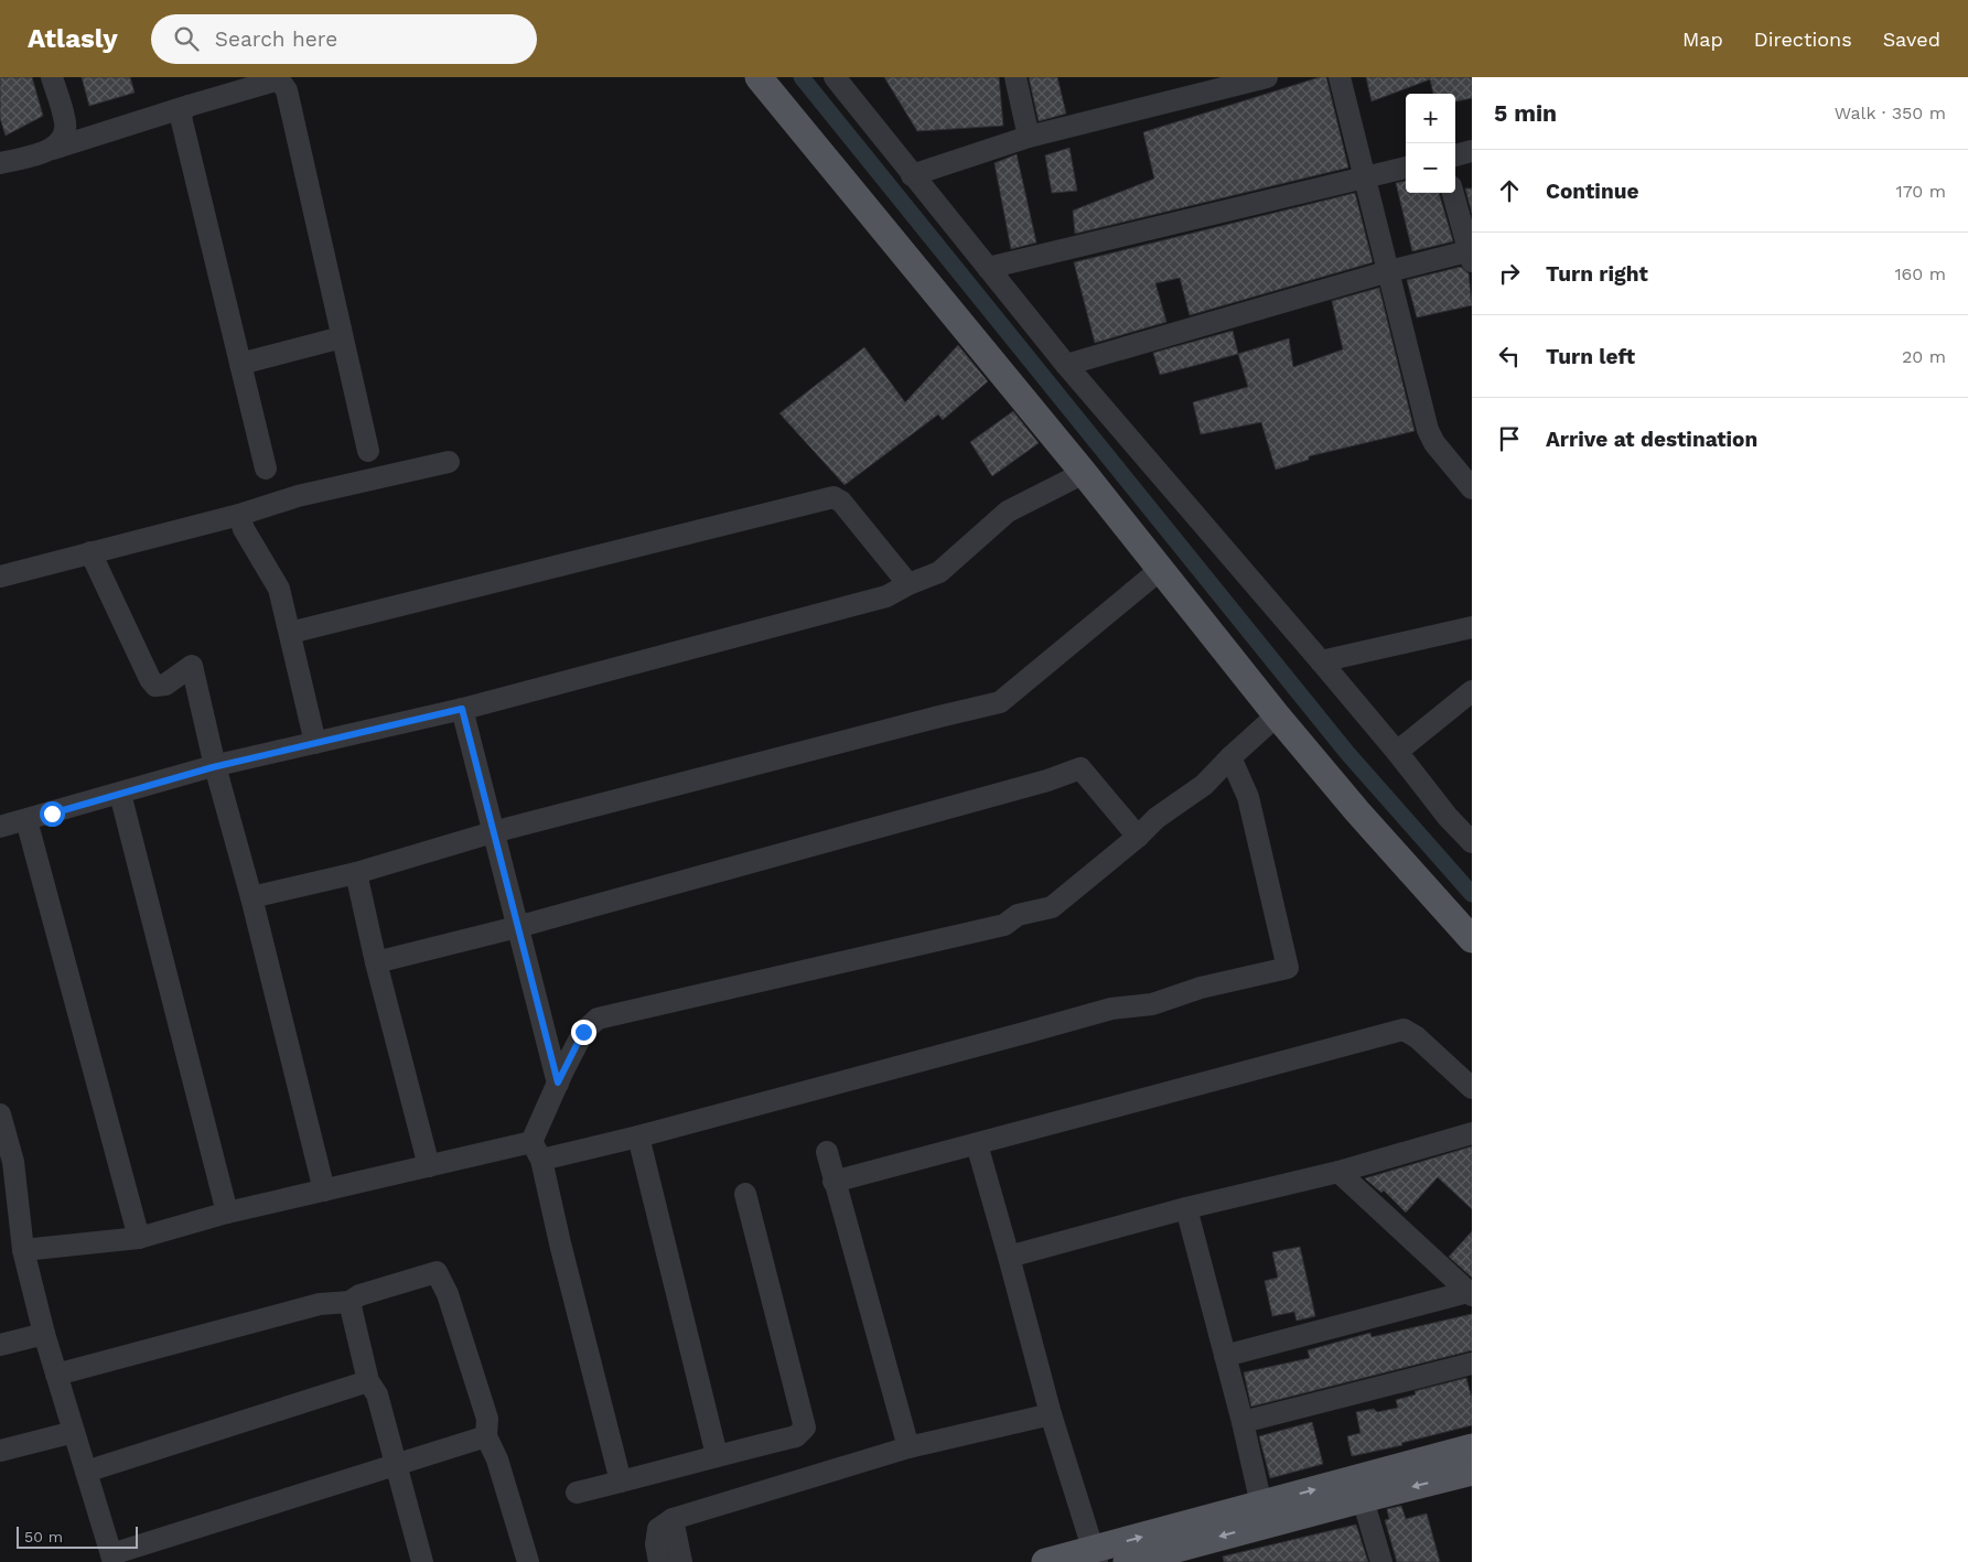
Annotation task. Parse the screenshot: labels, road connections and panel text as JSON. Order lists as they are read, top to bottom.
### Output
{
  "scale_bar": "50 m",
  "page": {
    "header": "Atlasly",
    "search": "Search here",
    "nav": ["Map", "Directions", "Saved"],
    "heading": ["5 min", "Walk · 350 m"],
    "map_buttons": ["+", "−"],
    "list": [
      ["Continue", "170 m"],
      ["Turn right", "160 m"],
      ["Turn left", "20 m"],
      "Arrive at destination"
    ],
    "scale": "50 m"
  }
}
